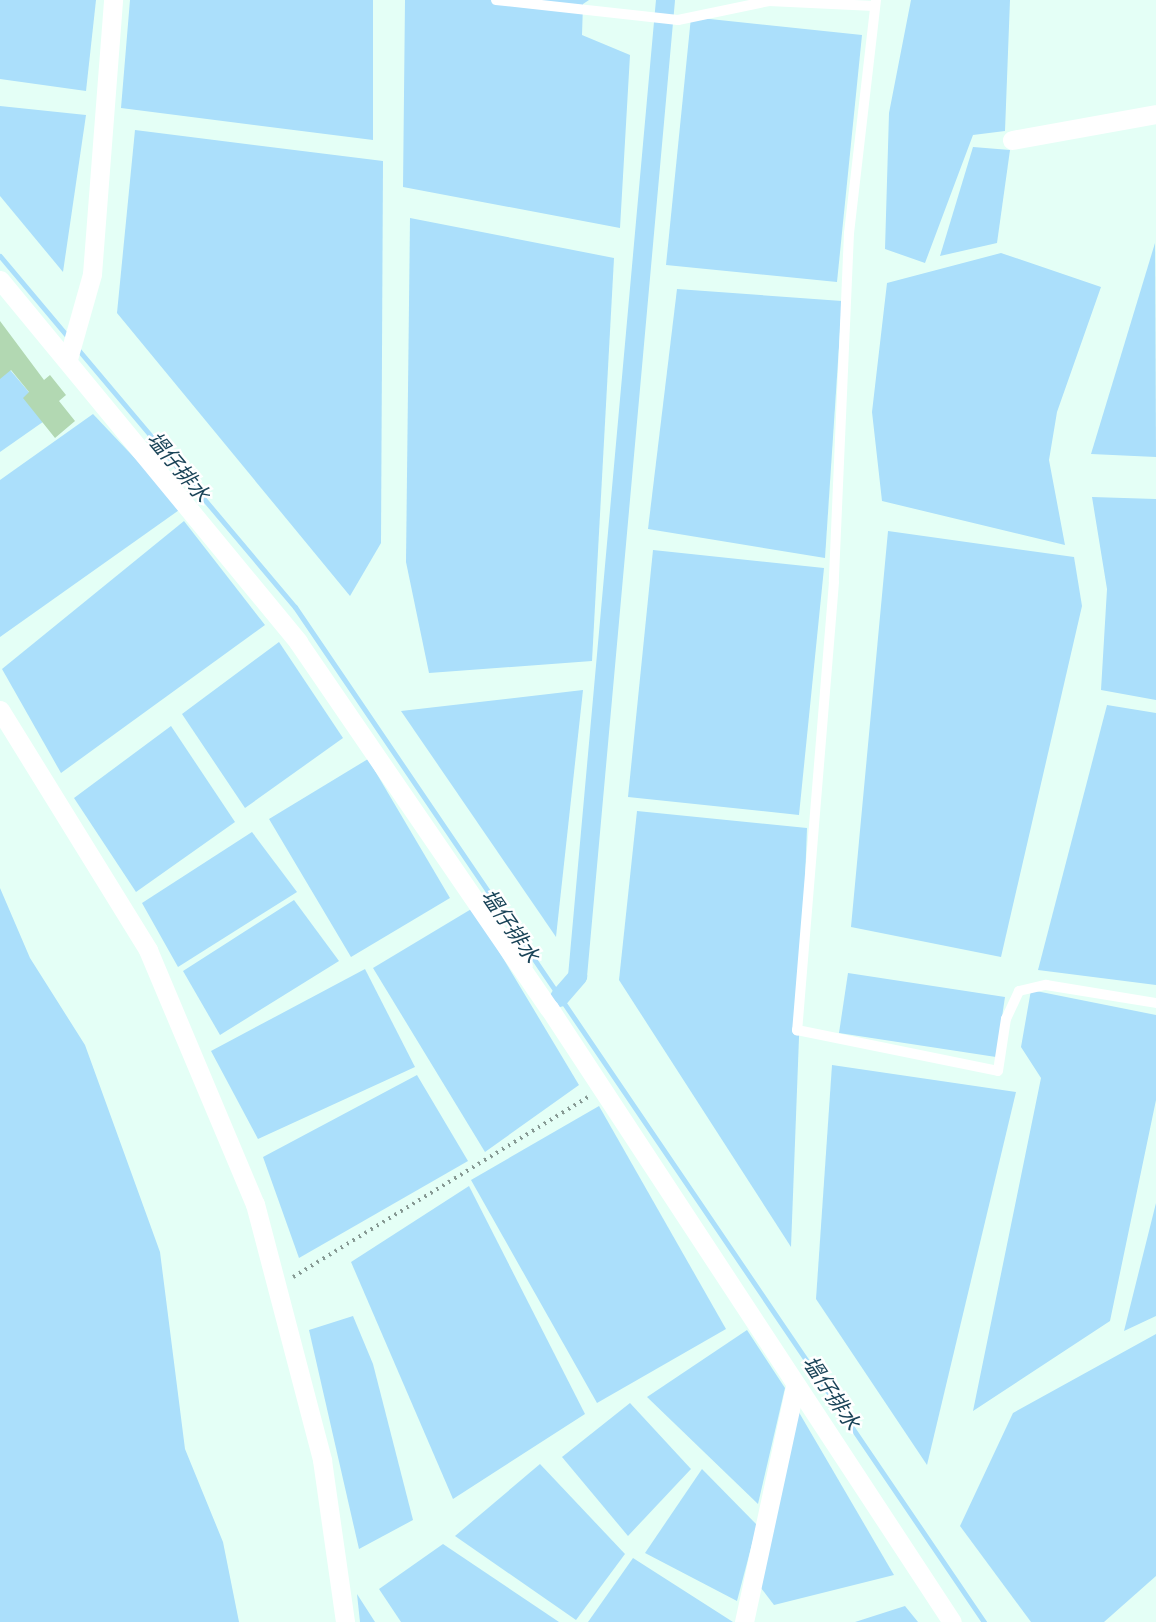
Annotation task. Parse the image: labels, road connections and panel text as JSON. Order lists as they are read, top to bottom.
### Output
{
  "water": ["塭仔排水"]
}
